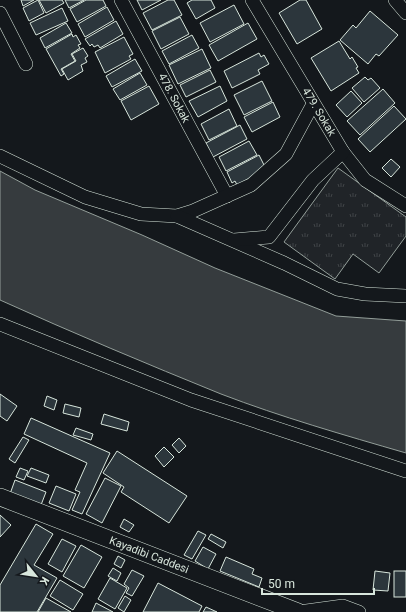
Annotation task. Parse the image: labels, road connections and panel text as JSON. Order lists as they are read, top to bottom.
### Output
{
  "streets": {
    "street": ["478. Sokak", "479. Sokak", "Kayadibi Caddesi"]
  },
  "scale_bar": "50 m",
  "north": "bottom right"
}
